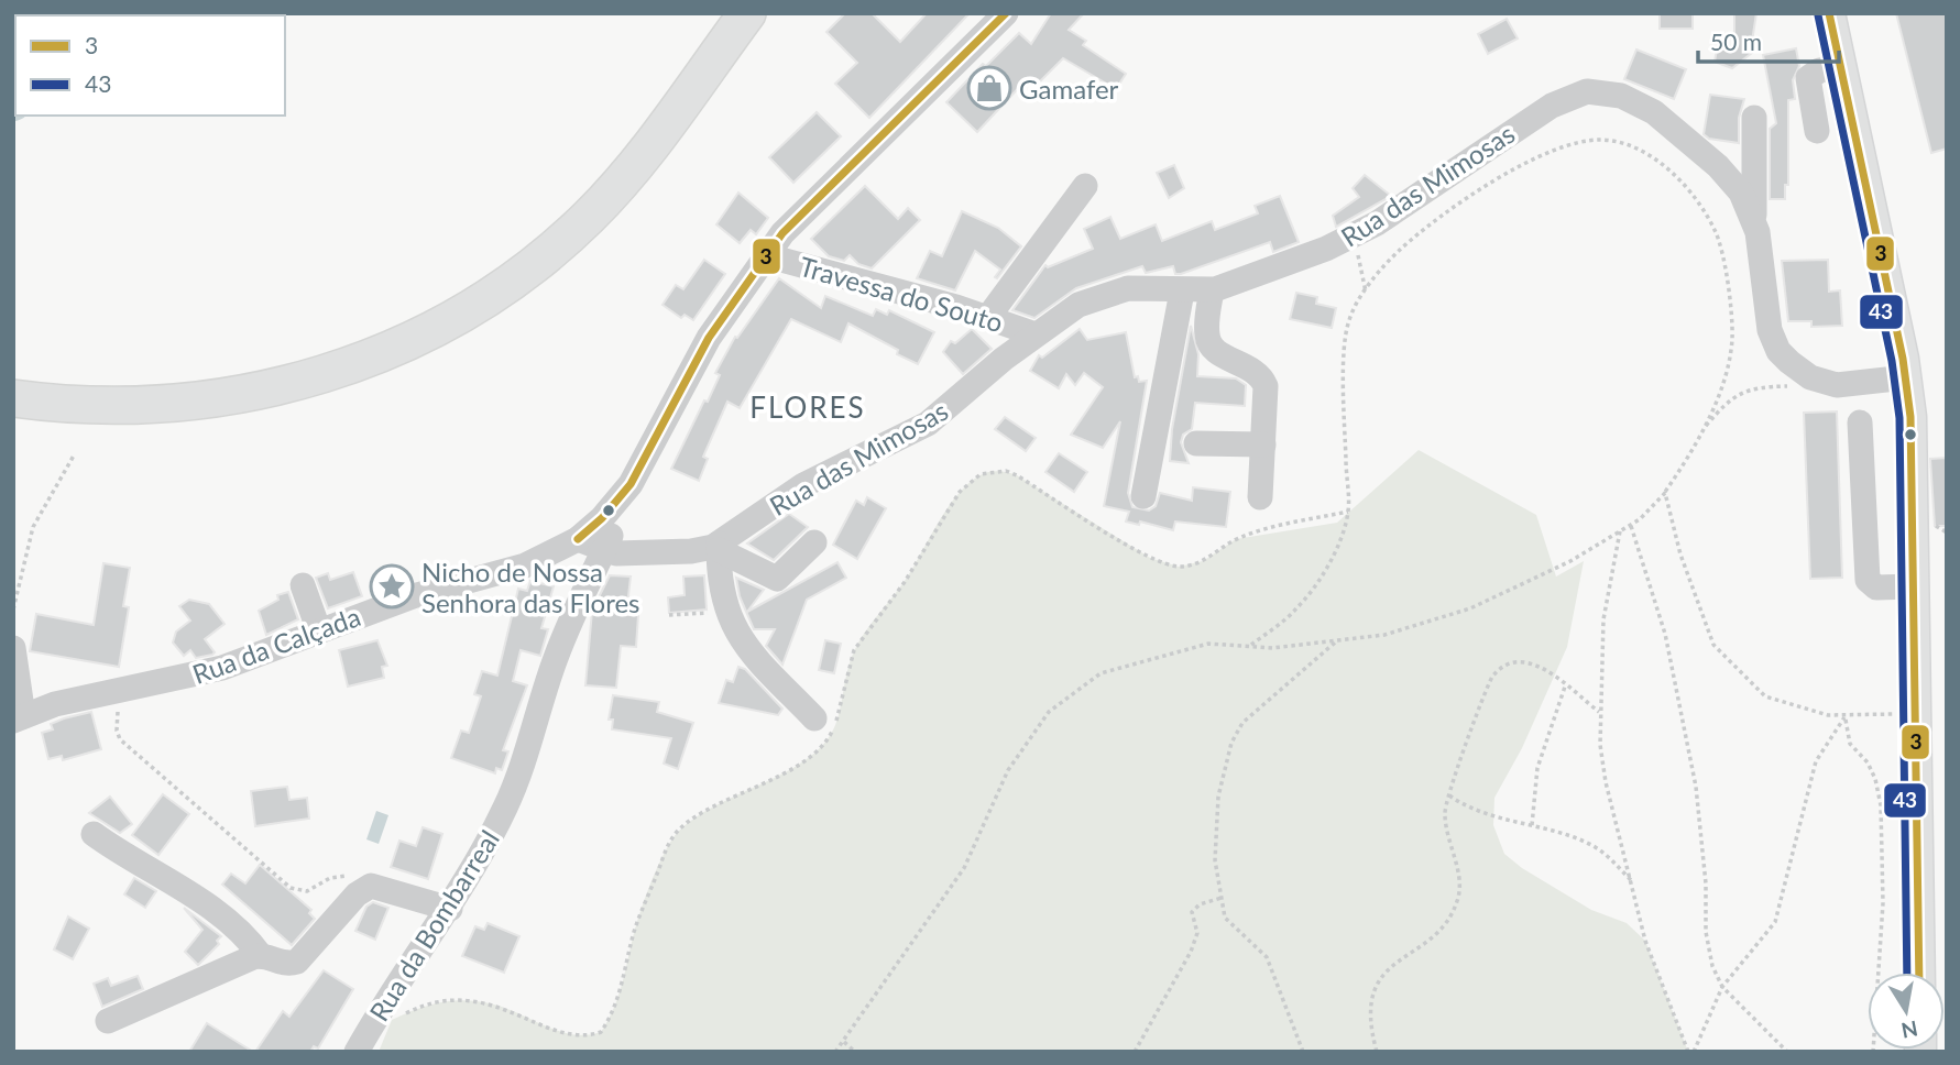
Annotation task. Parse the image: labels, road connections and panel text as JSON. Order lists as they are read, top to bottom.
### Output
{
  "streets": {
    "street": [
      "Rua das Mimosas",
      "Travessa do Souto",
      "Rua da Calçada",
      "Rua da Bombarreal"
    ]
  },
  "crossings": [
    ["Rua das Mimosas", "Travessa do Souto"],
    ["Rua das Mimosas", "Rua da Calçada"],
    ["Rua das Mimosas", "Rua da Bombarreal"],
    ["Rua da Calçada", "Rua da Bombarreal"]
  ],
  "districts": ["FLORES"],
  "places": {
    "shop": ["Gamafer"],
    "place": ["Nicho de Nossa Senhora das Flores"]
  },
  "lines": ["transit line 3", "transit line 43"],
  "legend": ["3", "43"],
  "scale_bar": "50 m",
  "north": "bottom"
}
